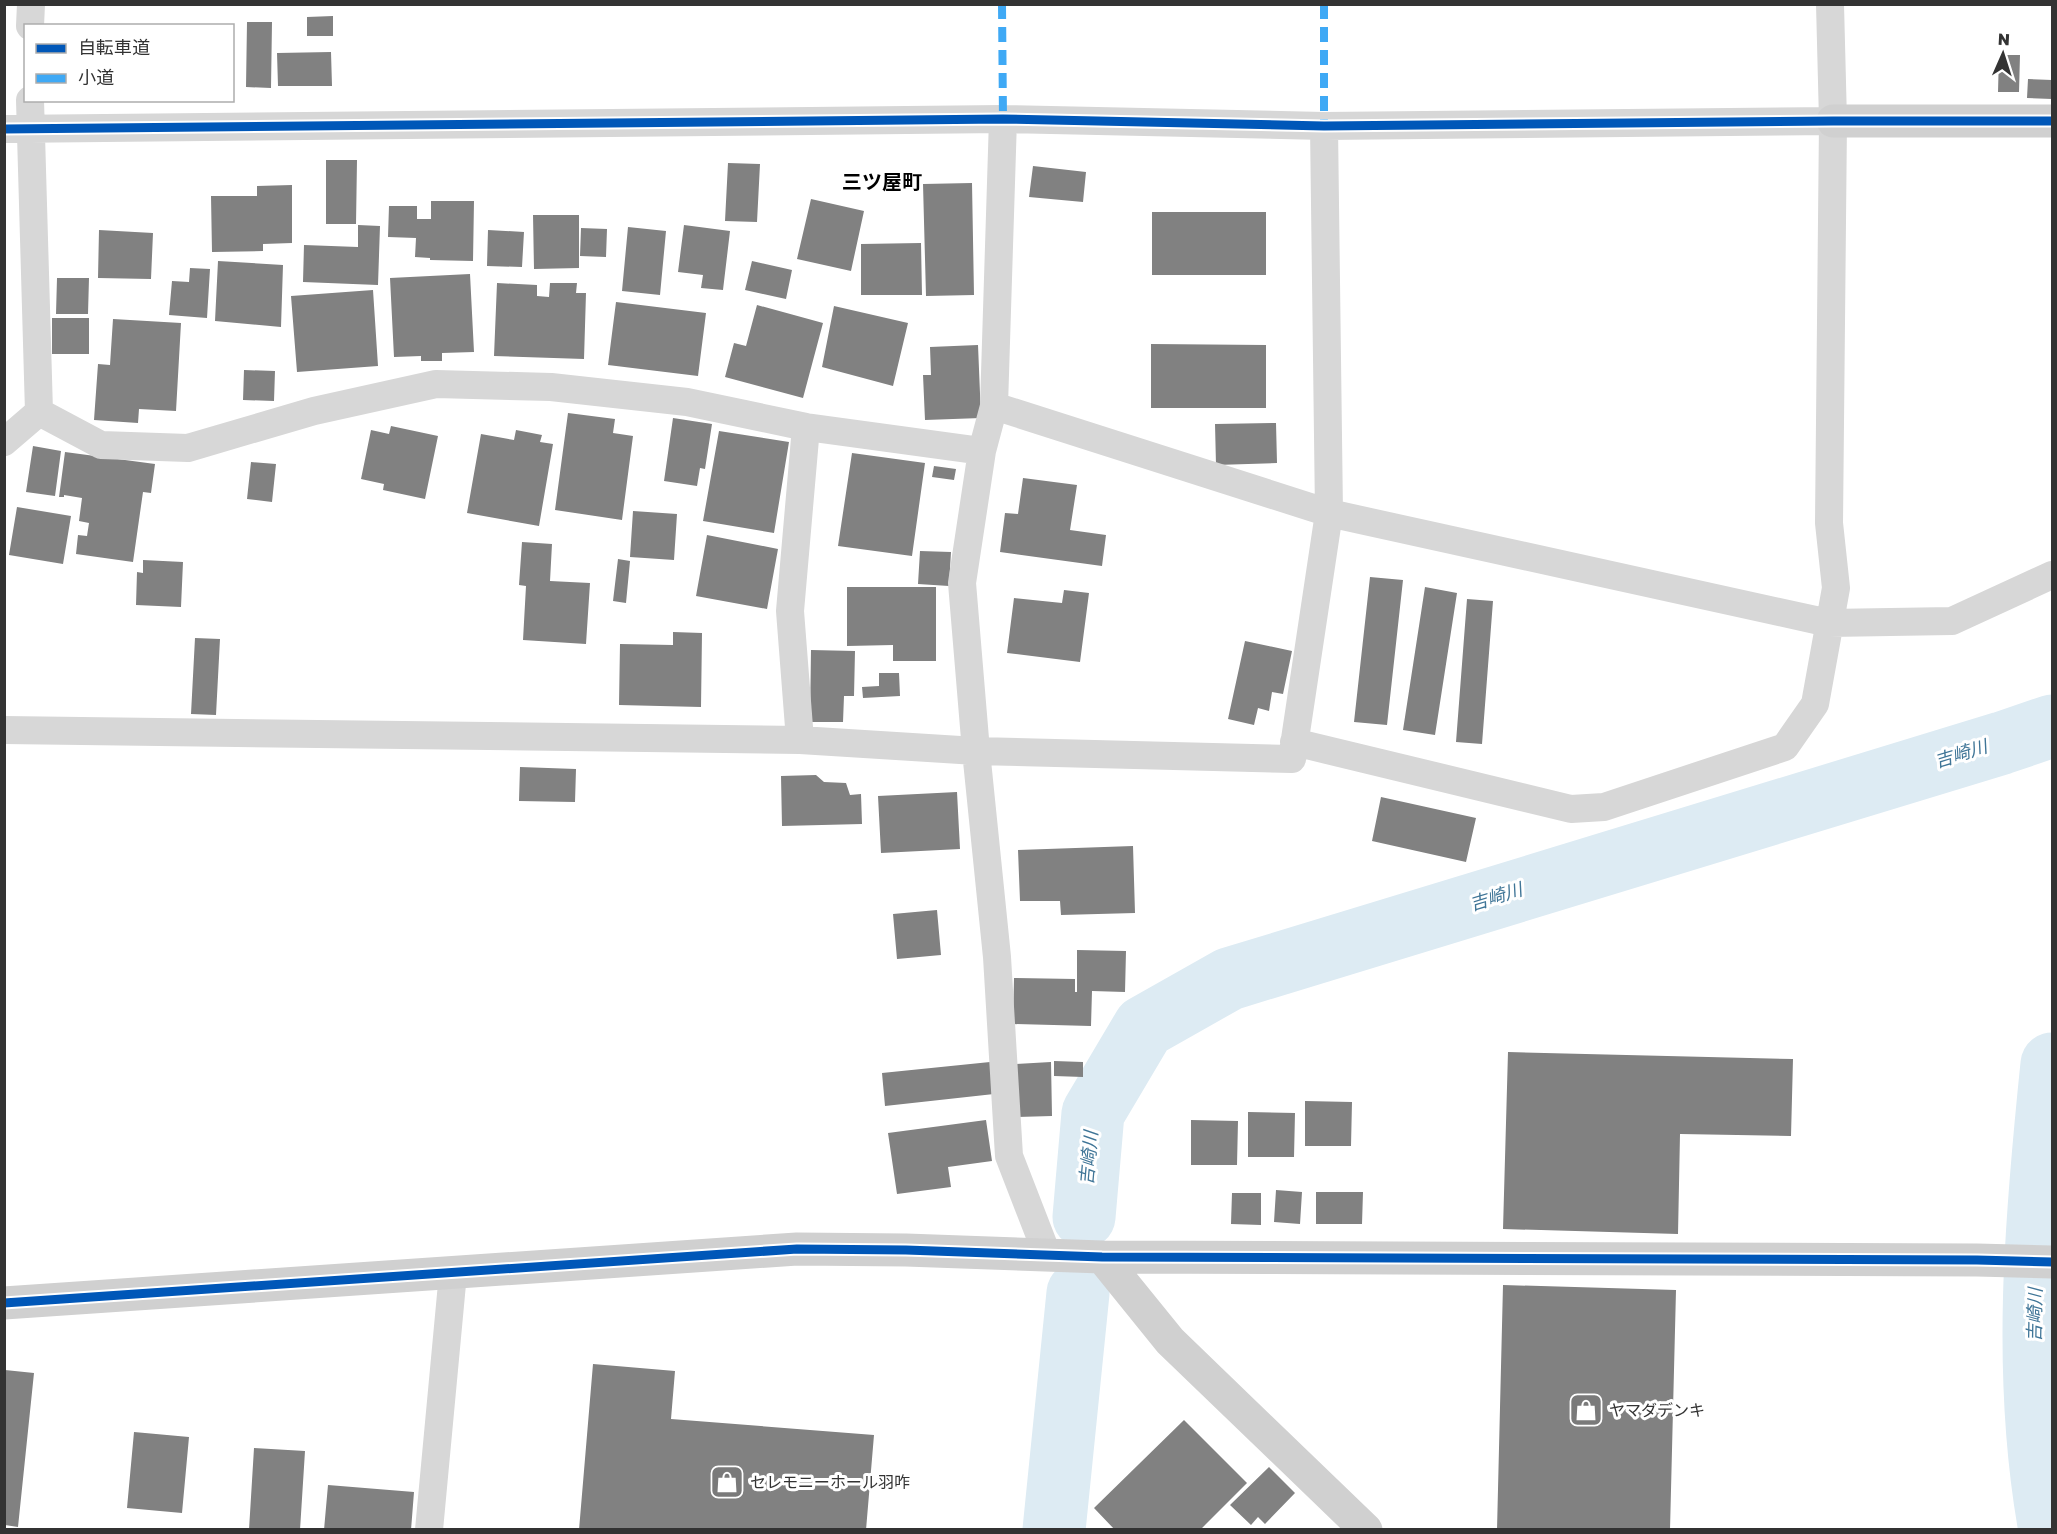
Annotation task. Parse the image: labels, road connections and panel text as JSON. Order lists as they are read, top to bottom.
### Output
{
  "districts": ["三ツ屋町"],
  "water": ["吉崎川"],
  "places": {
    "shop": ["ヤマダデンキ", "セレモニーホール羽咋"]
  },
  "legend": ["自転車道", "小道"],
  "north": "top"
}
